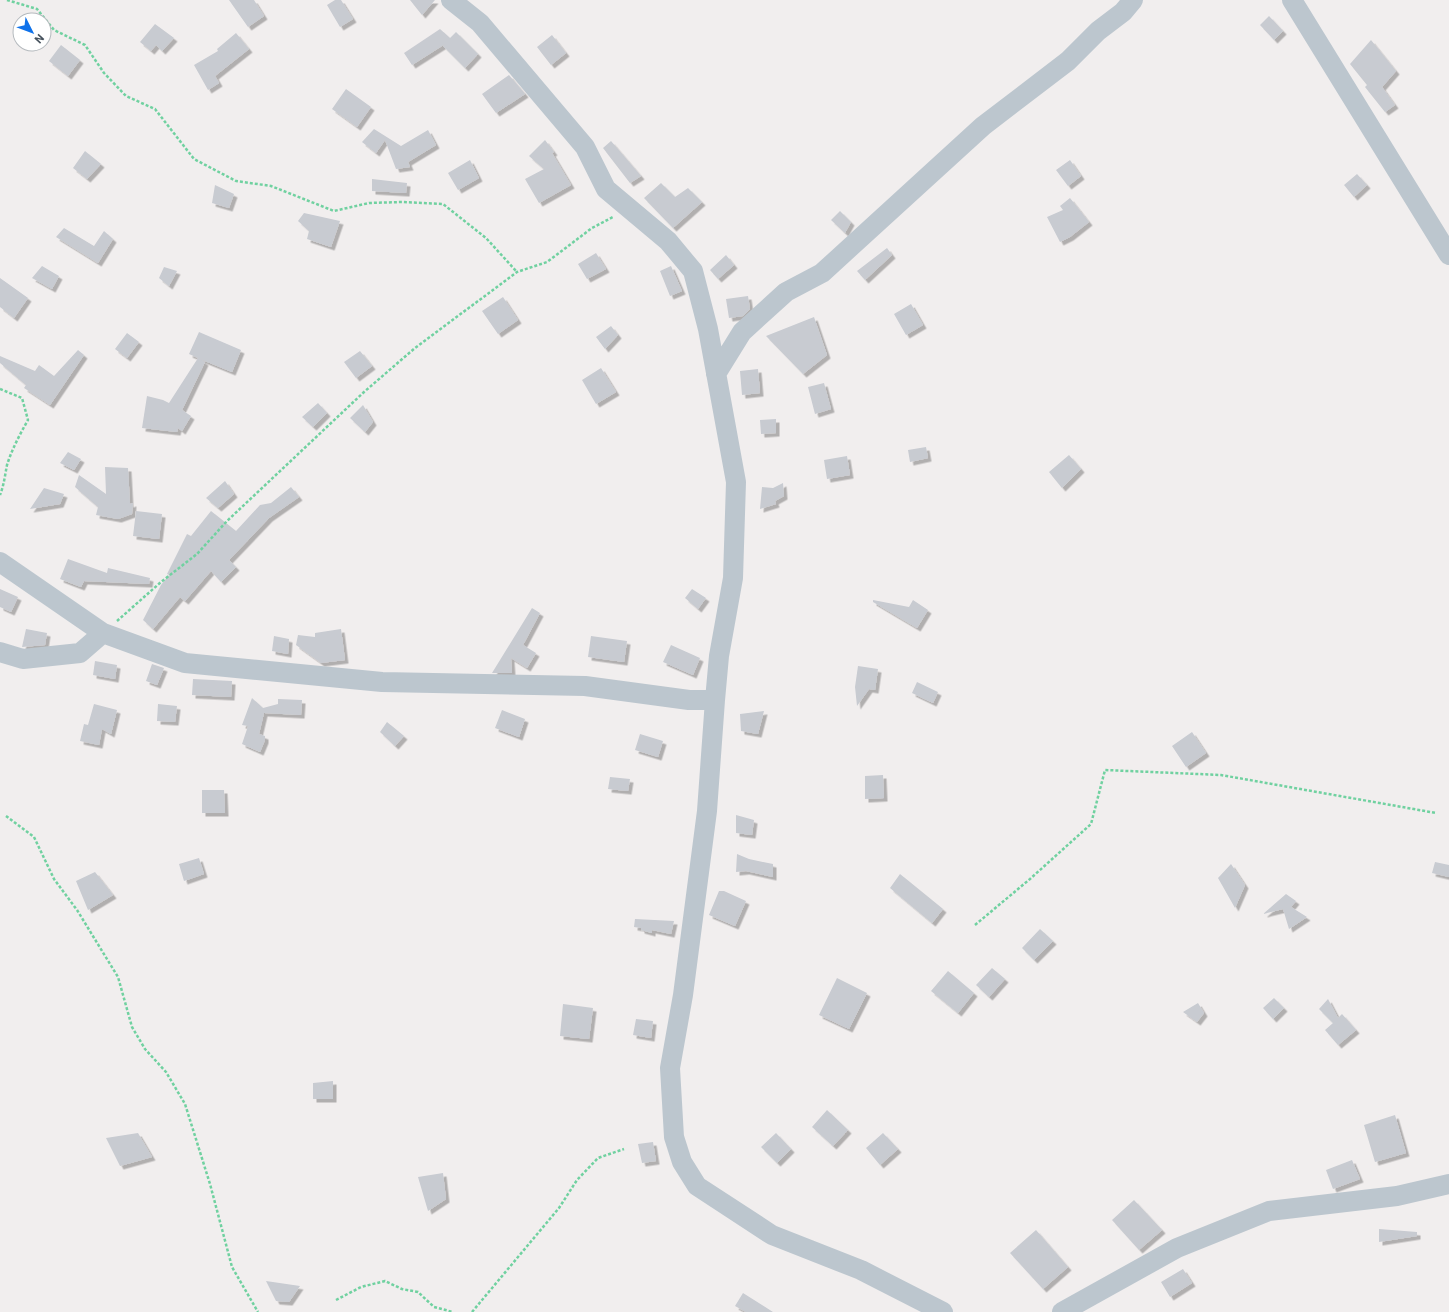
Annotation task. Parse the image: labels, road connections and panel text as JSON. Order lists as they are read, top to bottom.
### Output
{
  "north": "bottom right"
}
